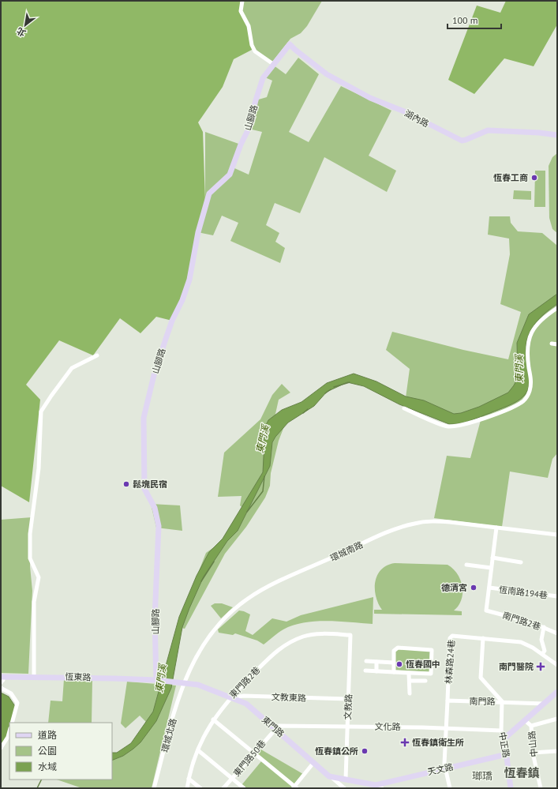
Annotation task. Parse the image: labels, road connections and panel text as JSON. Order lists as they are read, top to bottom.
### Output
{
  "streets": {
    "street": [
      "山腳路",
      "湖內路",
      "環城南路",
      "恆南路194巷",
      "南門路2巷",
      "林森路24巷",
      "恆東路",
      "東門路2巷",
      "文教東路",
      "南門路",
      "文教路",
      "東門路",
      "文化路",
      "環城北路",
      "中山路",
      "中正路",
      "東門路50巷",
      "天文路"
    ]
  },
  "crossings": [
    ["山腳路", "湖內路"],
    ["山腳路", "恆東路"],
    ["山腳路", "東門路"],
    ["環城南路", "恆南路194巷"],
    ["環城南路", "東門路"],
    ["環城南路", "環城北路"],
    ["恆南路194巷", "南門路2巷"],
    ["林森路24巷", "南門路"],
    ["恆東路", "東門路"],
    ["東門路2巷", "文教東路"],
    ["東門路2巷", "文教路"],
    ["東門路2巷", "東門路"],
    ["文教東路", "文教路"],
    ["文教東路", "東門路"],
    ["南門路", "中正路"],
    ["文教路", "東門路"],
    ["文教路", "文化路"],
    ["東門路", "文化路"],
    ["東門路", "環城北路"],
    ["東門路", "東門路50巷"],
    ["東門路", "天文路"],
    ["文化路", "中正路"],
    ["文化路", "東門路50巷"],
    ["中正路", "天文路"]
  ],
  "districts": ["恆春鎮", "瑯𤩝"],
  "water": ["東門溪"],
  "places": {
    "other": [
      "恆春工商",
      "鬆塊民宿",
      "德清宮",
      "恆春國中",
      "恆春鎮公所"
    ],
    "health": ["南門醫院", "恆春鎮衛生所"]
  },
  "legend": ["道路", "公園", "水域"],
  "scale_bar": "100 m",
  "north": "bottom left"
}
